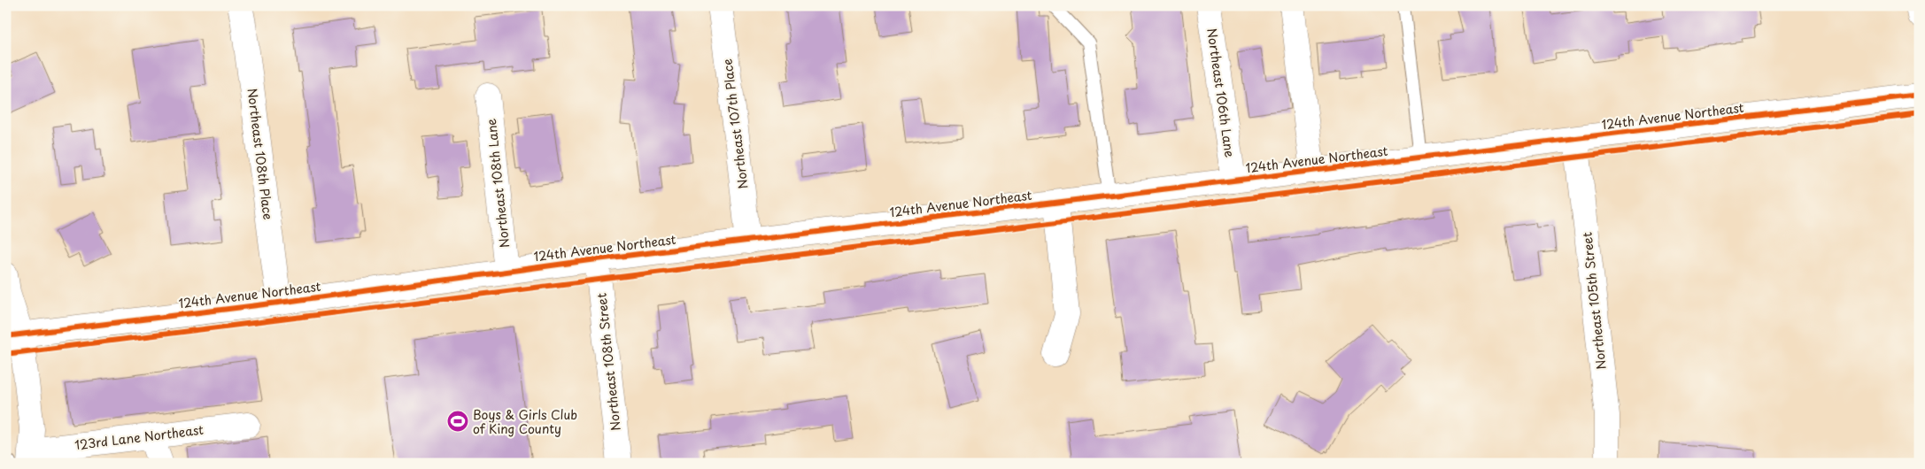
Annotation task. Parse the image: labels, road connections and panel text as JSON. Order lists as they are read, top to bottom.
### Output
{
  "streets": {
    "street": [
      "Northeast 106th Lane",
      "124th Avenue Northeast",
      "Northeast 107th Place",
      "Northeast 108th Place",
      "Northeast 108th Lane",
      "Northeast 105th Street",
      "Northeast 108th Street",
      "123rd Lane Northeast"
    ]
  },
  "crossings": [
    ["Northeast 106th Lane", "124th Avenue Northeast"],
    ["124th Avenue Northeast", "Northeast 107th Place"],
    ["124th Avenue Northeast", "Northeast 108th Place"],
    ["124th Avenue Northeast", "Northeast 108th Lane"],
    ["124th Avenue Northeast", "Northeast 105th Street"],
    ["124th Avenue Northeast", "Northeast 108th Street"]
  ],
  "places": {
    "sports": ["Boys & Girls Club of King County"]
  }
}
